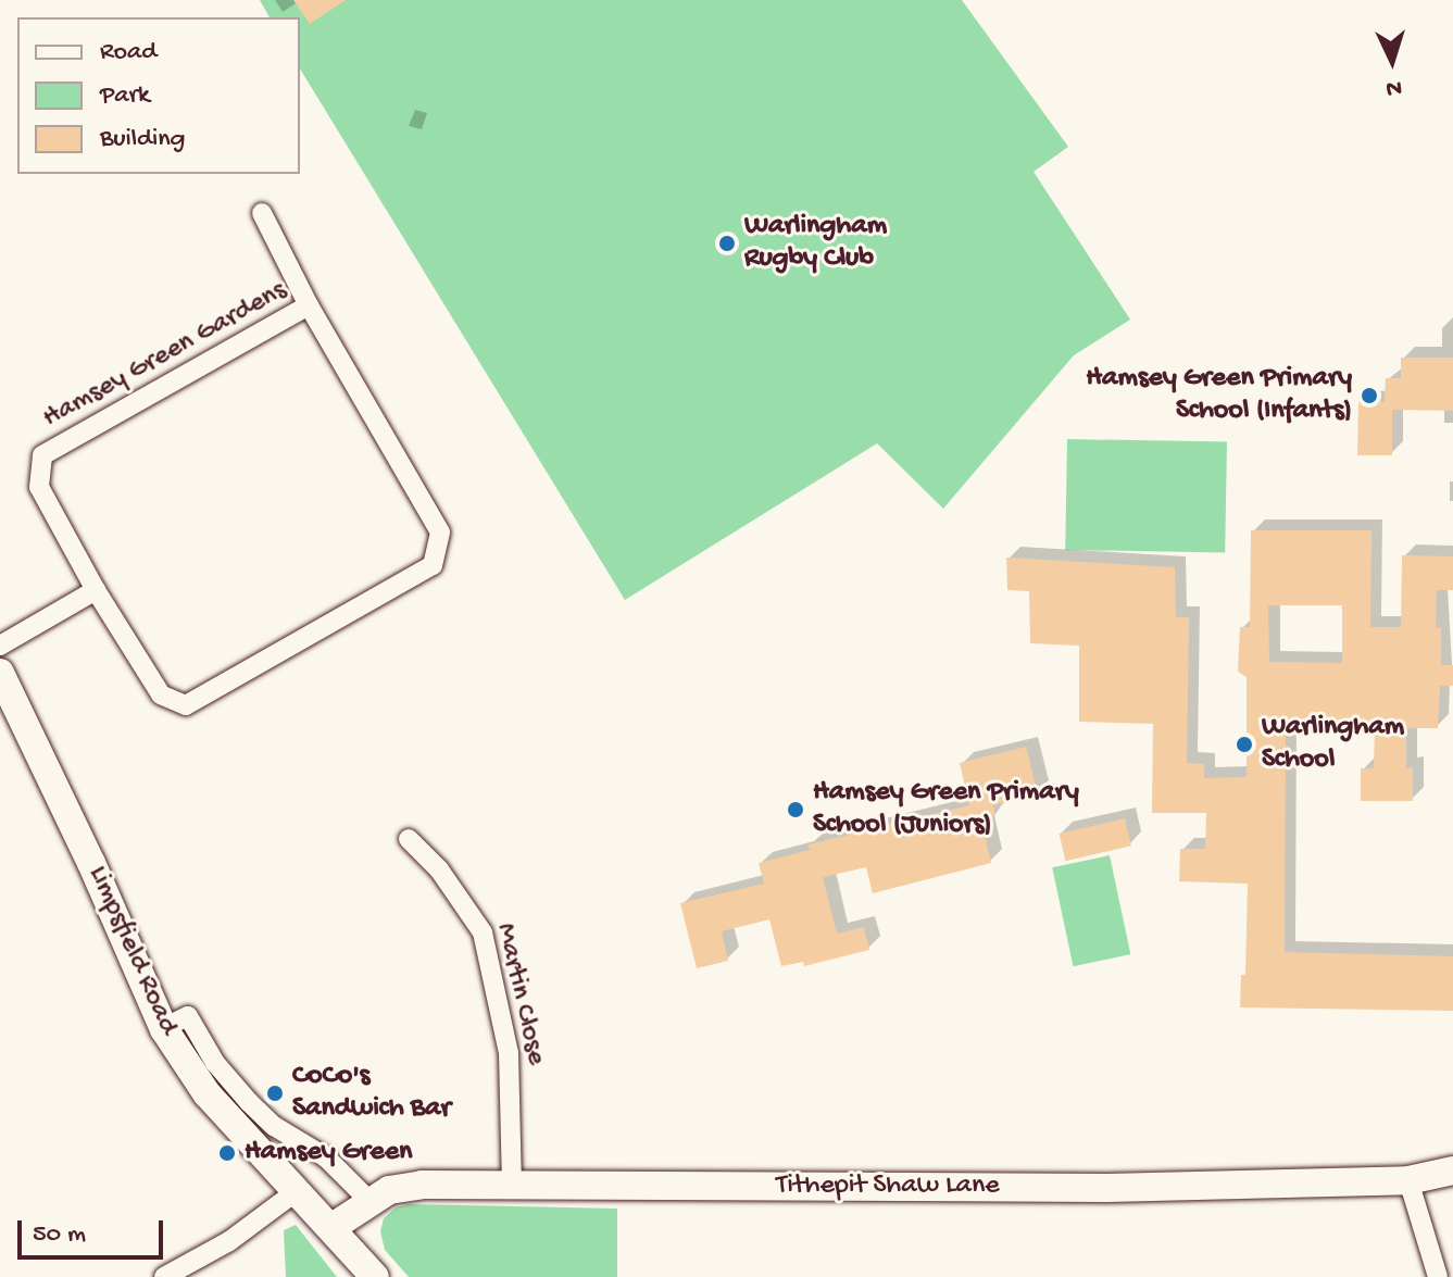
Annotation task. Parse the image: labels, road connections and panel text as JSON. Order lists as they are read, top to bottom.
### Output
{
  "streets": {
    "street": [
      "Hamsey Green Gardens",
      "Limpsfield Road",
      "Martin Close",
      "Tithepit Shaw Lane"
    ]
  },
  "crossings": [
    ["Limpsfield Road", "Tithepit Shaw Lane"],
    ["Martin Close", "Tithepit Shaw Lane"]
  ],
  "places": [
    "Warlingham Rugby Club",
    "Hamsey Green Primary School (Infants)",
    "Warlingham School",
    "Hamsey Green Primary School (Juniors)",
    "CoCo's Sandwich Bar",
    "Hamsey Green"
  ],
  "legend": ["Road", "Park", "Building"],
  "scale_bar": "50 m",
  "north": "bottom"
}
